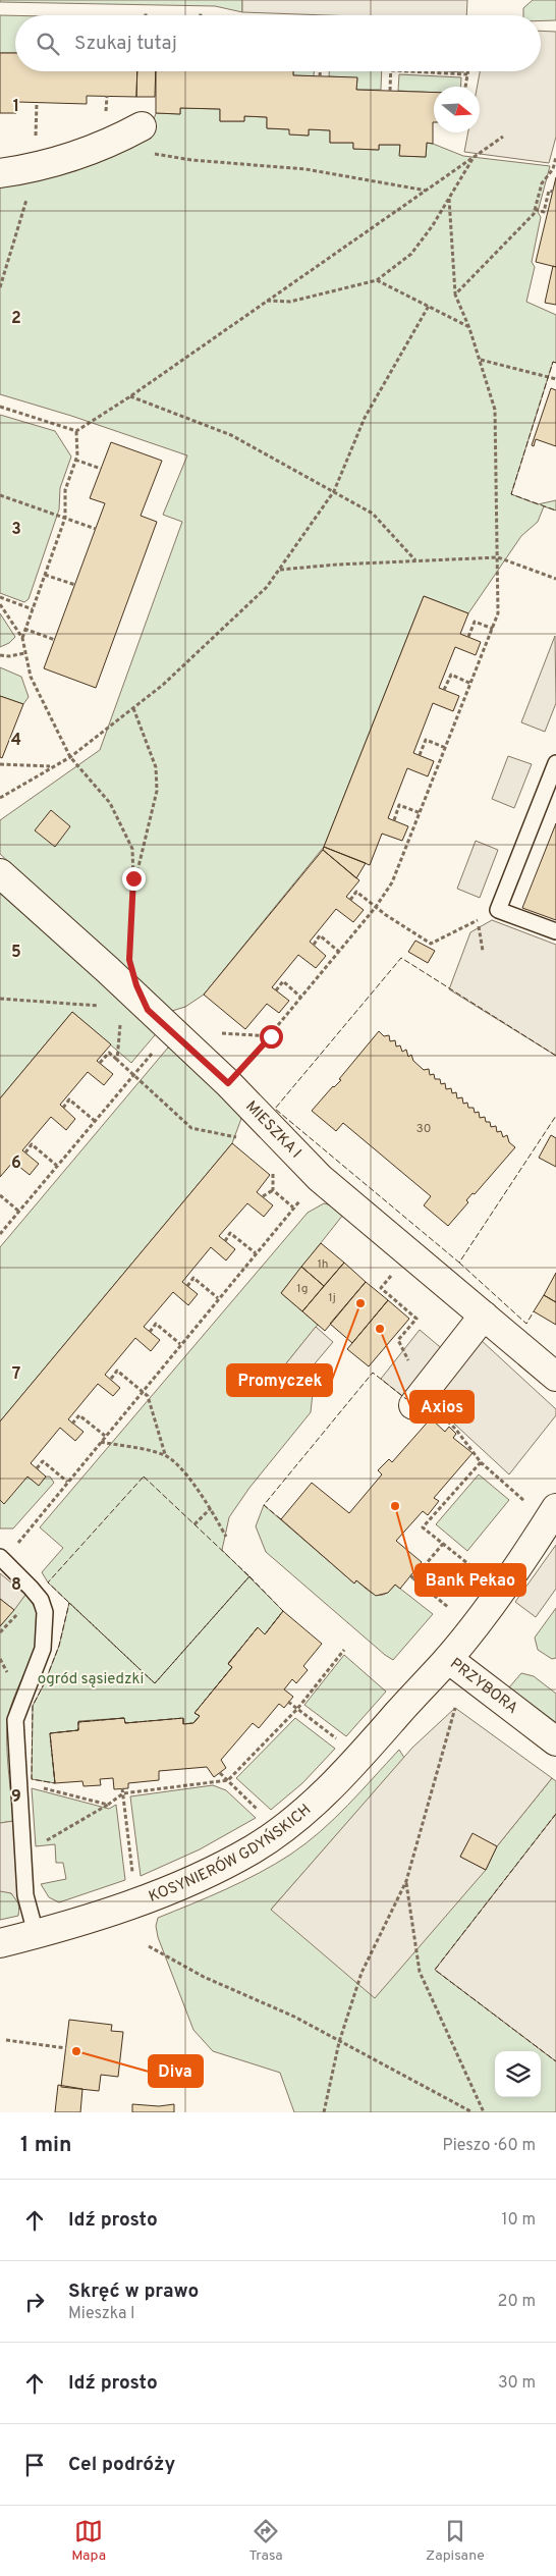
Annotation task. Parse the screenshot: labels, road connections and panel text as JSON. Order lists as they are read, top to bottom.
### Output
{
  "streets": {
    "street": ["MIESZKA I", "PRZYBORA", "KOSYNIERÓW GDYŃSKICH"]
  },
  "crossings": [
    ["PRZYBORA", "KOSYNIERÓW GDYŃSKICH"]
  ],
  "parks": ["ogród sąsiedzki"],
  "places": [
    "Promyczek",
    "Axios",
    "Bank Pekao",
    "Diva"
  ],
  "house_numbers": [
    "30",
    "1h",
    "1g",
    "1j"
  ],
  "north": "right",
  "page": {
    "search": "Szukaj tutaj",
    "heading": ["1 min", "Pieszo · 60 m"],
    "list": [
      ["Idź prosto", "10 m"],
      ["Skręć w prawo", "Mieszka I", "20 m"],
      ["Idź prosto", "30 m"],
      "Cel podróży"
    ],
    "nav": ["Mapa", "Trasa", "Zapisane"]
  },
  "grid": {
    "rows": [
      "1",
      "2",
      "3",
      "4",
      "5",
      "6",
      "7",
      "8",
      "9"
    ]
  }
}
